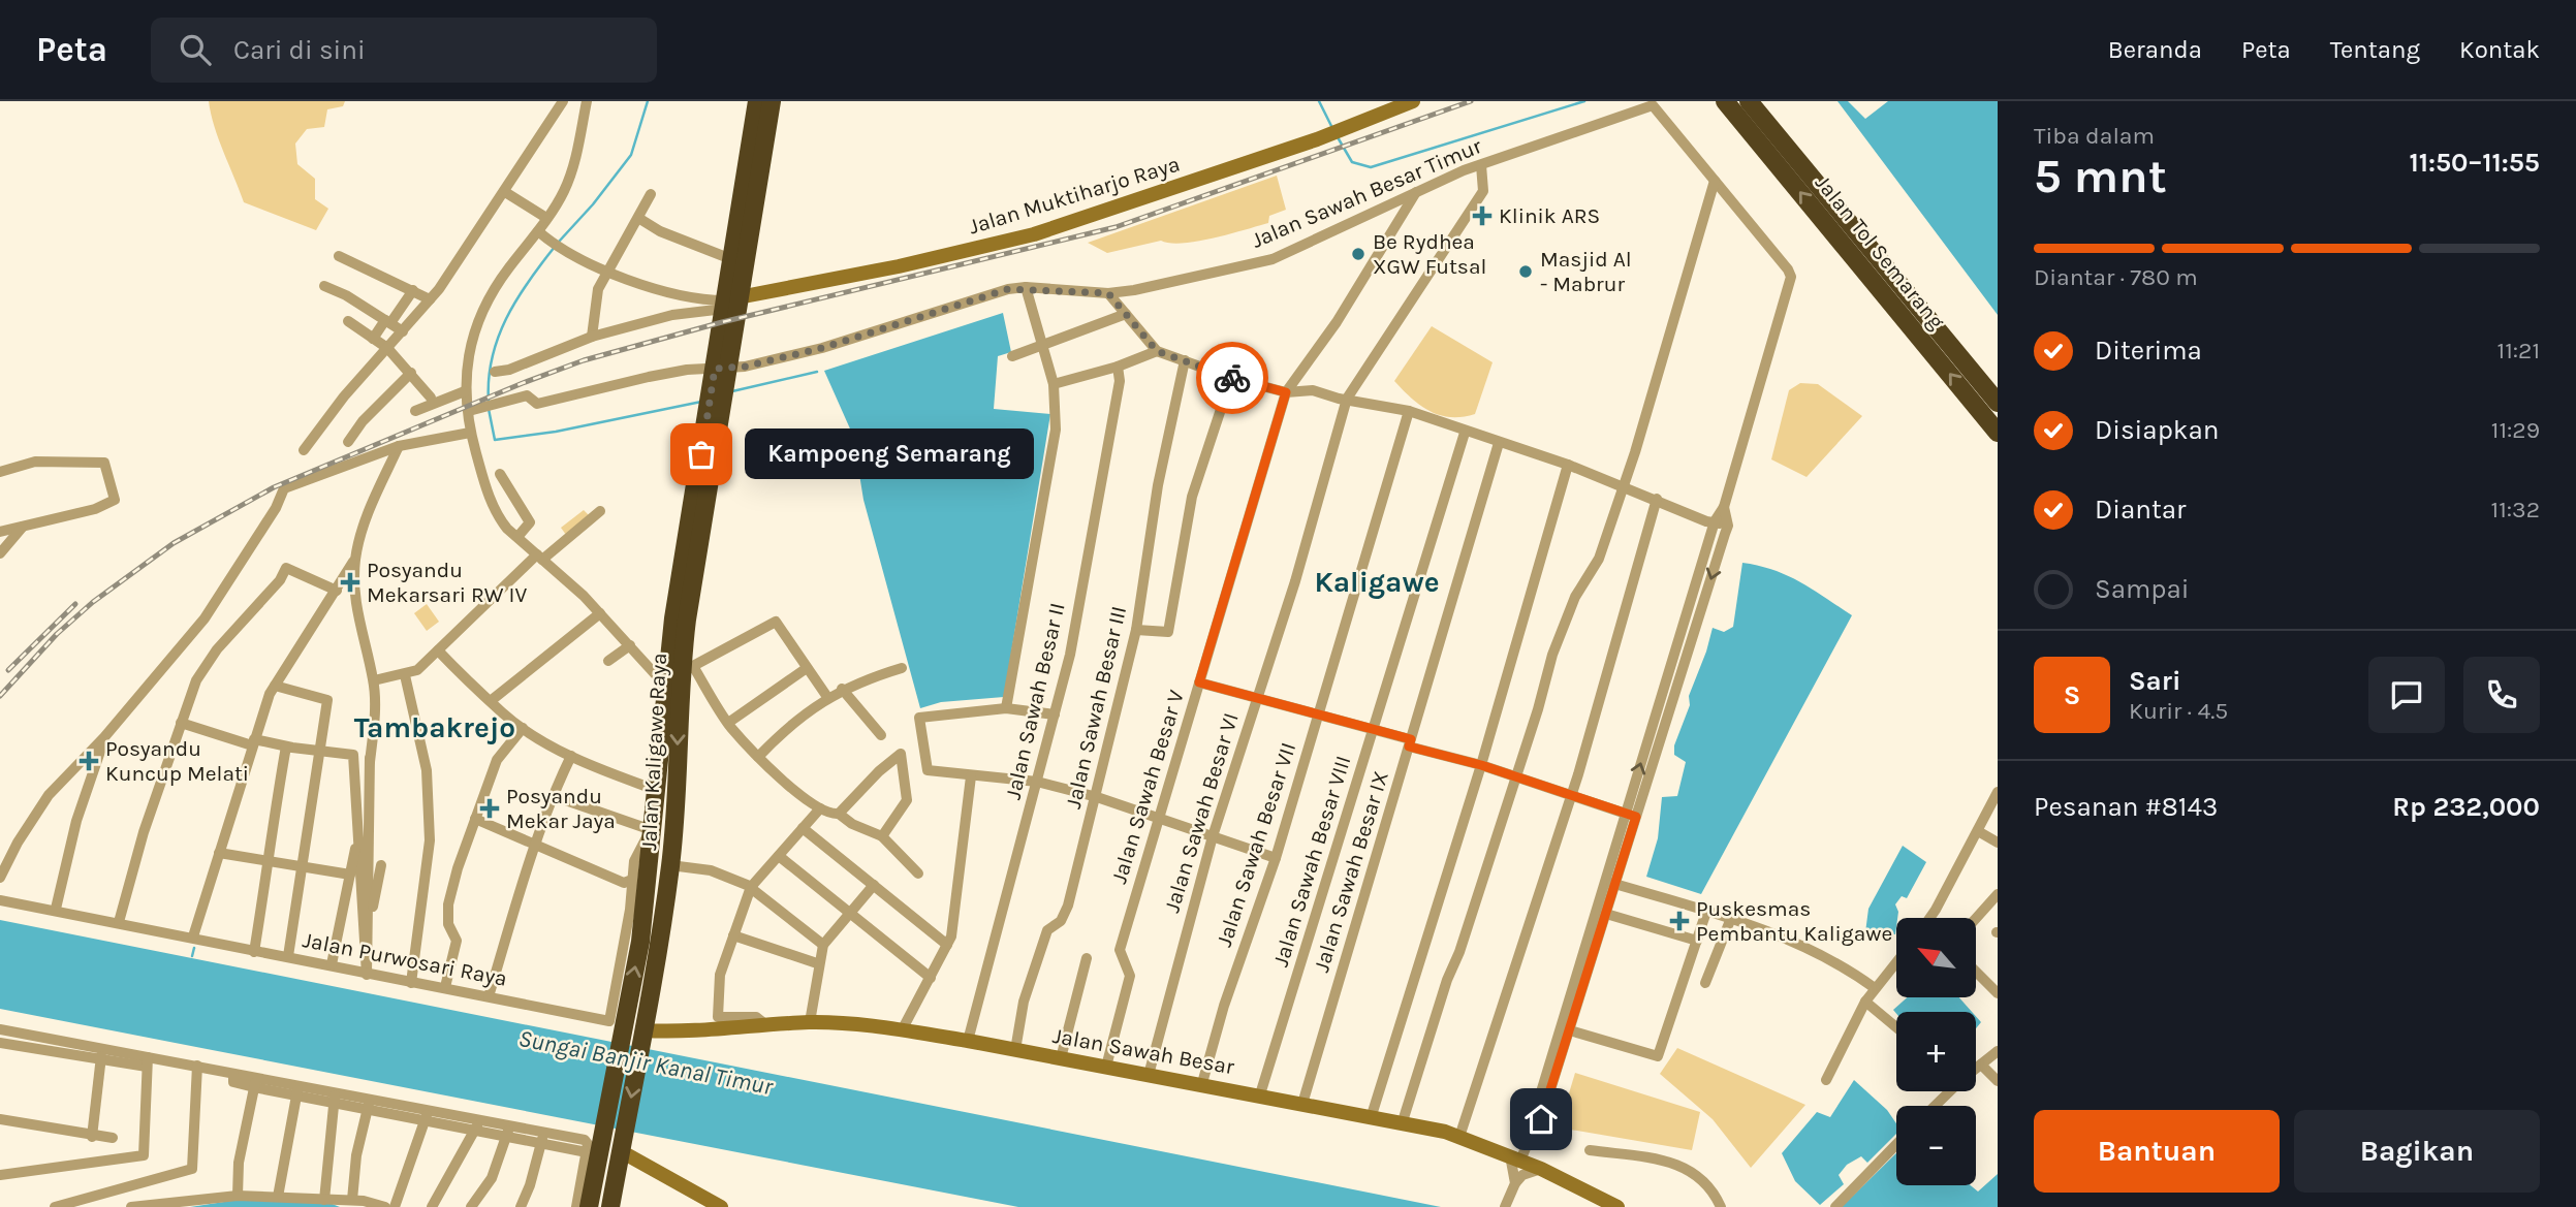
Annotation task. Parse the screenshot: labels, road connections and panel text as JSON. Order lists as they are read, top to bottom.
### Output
{
  "streets": {
    "highway": ["Jalan Tol Semarang", "Jalan Kaligawe Raya"],
    "street": [
      "Jalan Sawah Besar Timur",
      "Jalan Muktiharjo Raya",
      "Jalan Sawah Besar II",
      "Jalan Sawah Besar III",
      "Jalan Sawah Besar V",
      "Jalan Sawah Besar VI",
      "Jalan Sawah Besar VII",
      "Jalan Sawah Besar VIII",
      "Jalan Sawah Besar IX",
      "Jalan Purwosari Raya",
      "Jalan Sawah Besar"
    ]
  },
  "crossings": [
    ["Jalan Sawah Besar Timur", "Jalan Kaligawe Raya"],
    ["Jalan Sawah Besar Timur", "Jalan Sawah Besar V"],
    ["Jalan Sawah Besar Timur", "Jalan Sawah Besar VI"],
    ["Jalan Muktiharjo Raya", "Jalan Kaligawe Raya"],
    ["Jalan Sawah Besar II", "Jalan Sawah Besar"],
    ["Jalan Sawah Besar III", "Jalan Sawah Besar"],
    ["Jalan Kaligawe Raya", "Jalan Purwosari Raya"],
    ["Jalan Kaligawe Raya", "Jalan Sawah Besar"],
    ["Jalan Sawah Besar V", "Jalan Sawah Besar"],
    ["Jalan Sawah Besar VI", "Jalan Sawah Besar"],
    ["Jalan Sawah Besar VII", "Jalan Sawah Besar"],
    ["Jalan Sawah Besar VIII", "Jalan Sawah Besar"],
    ["Jalan Sawah Besar IX", "Jalan Sawah Besar"]
  ],
  "districts": ["Kaligawe", "Tambakrejo"],
  "water": ["Sungai Banjir Kanal Timur"],
  "places": {
    "health": [
      "Klinik ARS",
      "Posyandu Mekarsari RW IV",
      "Posyandu Kuncup Melati",
      "Posyandu Mekar Jaya",
      "Puskesmas Pembantu Kaligawe"
    ],
    "other": ["Be Rydhea XGW Futsal", "Masjid Al - Mabrur", "Kampoeng Semarang"]
  },
  "north": "top left",
  "page": {
    "header": "Peta",
    "search": "Cari di sini",
    "nav": [
      "Beranda",
      "Peta",
      "Tentang",
      "Kontak"
    ],
    "heading": ["5 mnt", "Tiba dalam", "11:50–11:55"],
    "panel": [
      "Sari",
      "Kurir · 4.5",
      "Pesanan #8143",
      "Rp 232,000"
    ],
    "bar": "Diantar · 780 m",
    "list": [
      ["Diterima", "11:21"],
      ["Disiapkan", "11:29"],
      ["Diantar", "11:32"],
      "Sampai"
    ],
    "bubble": "Kampoeng Semarang",
    "round": "S",
    "map_buttons": ["+", "−"],
    "buttons": ["Bantuan", "Bagikan"]
  }
}
